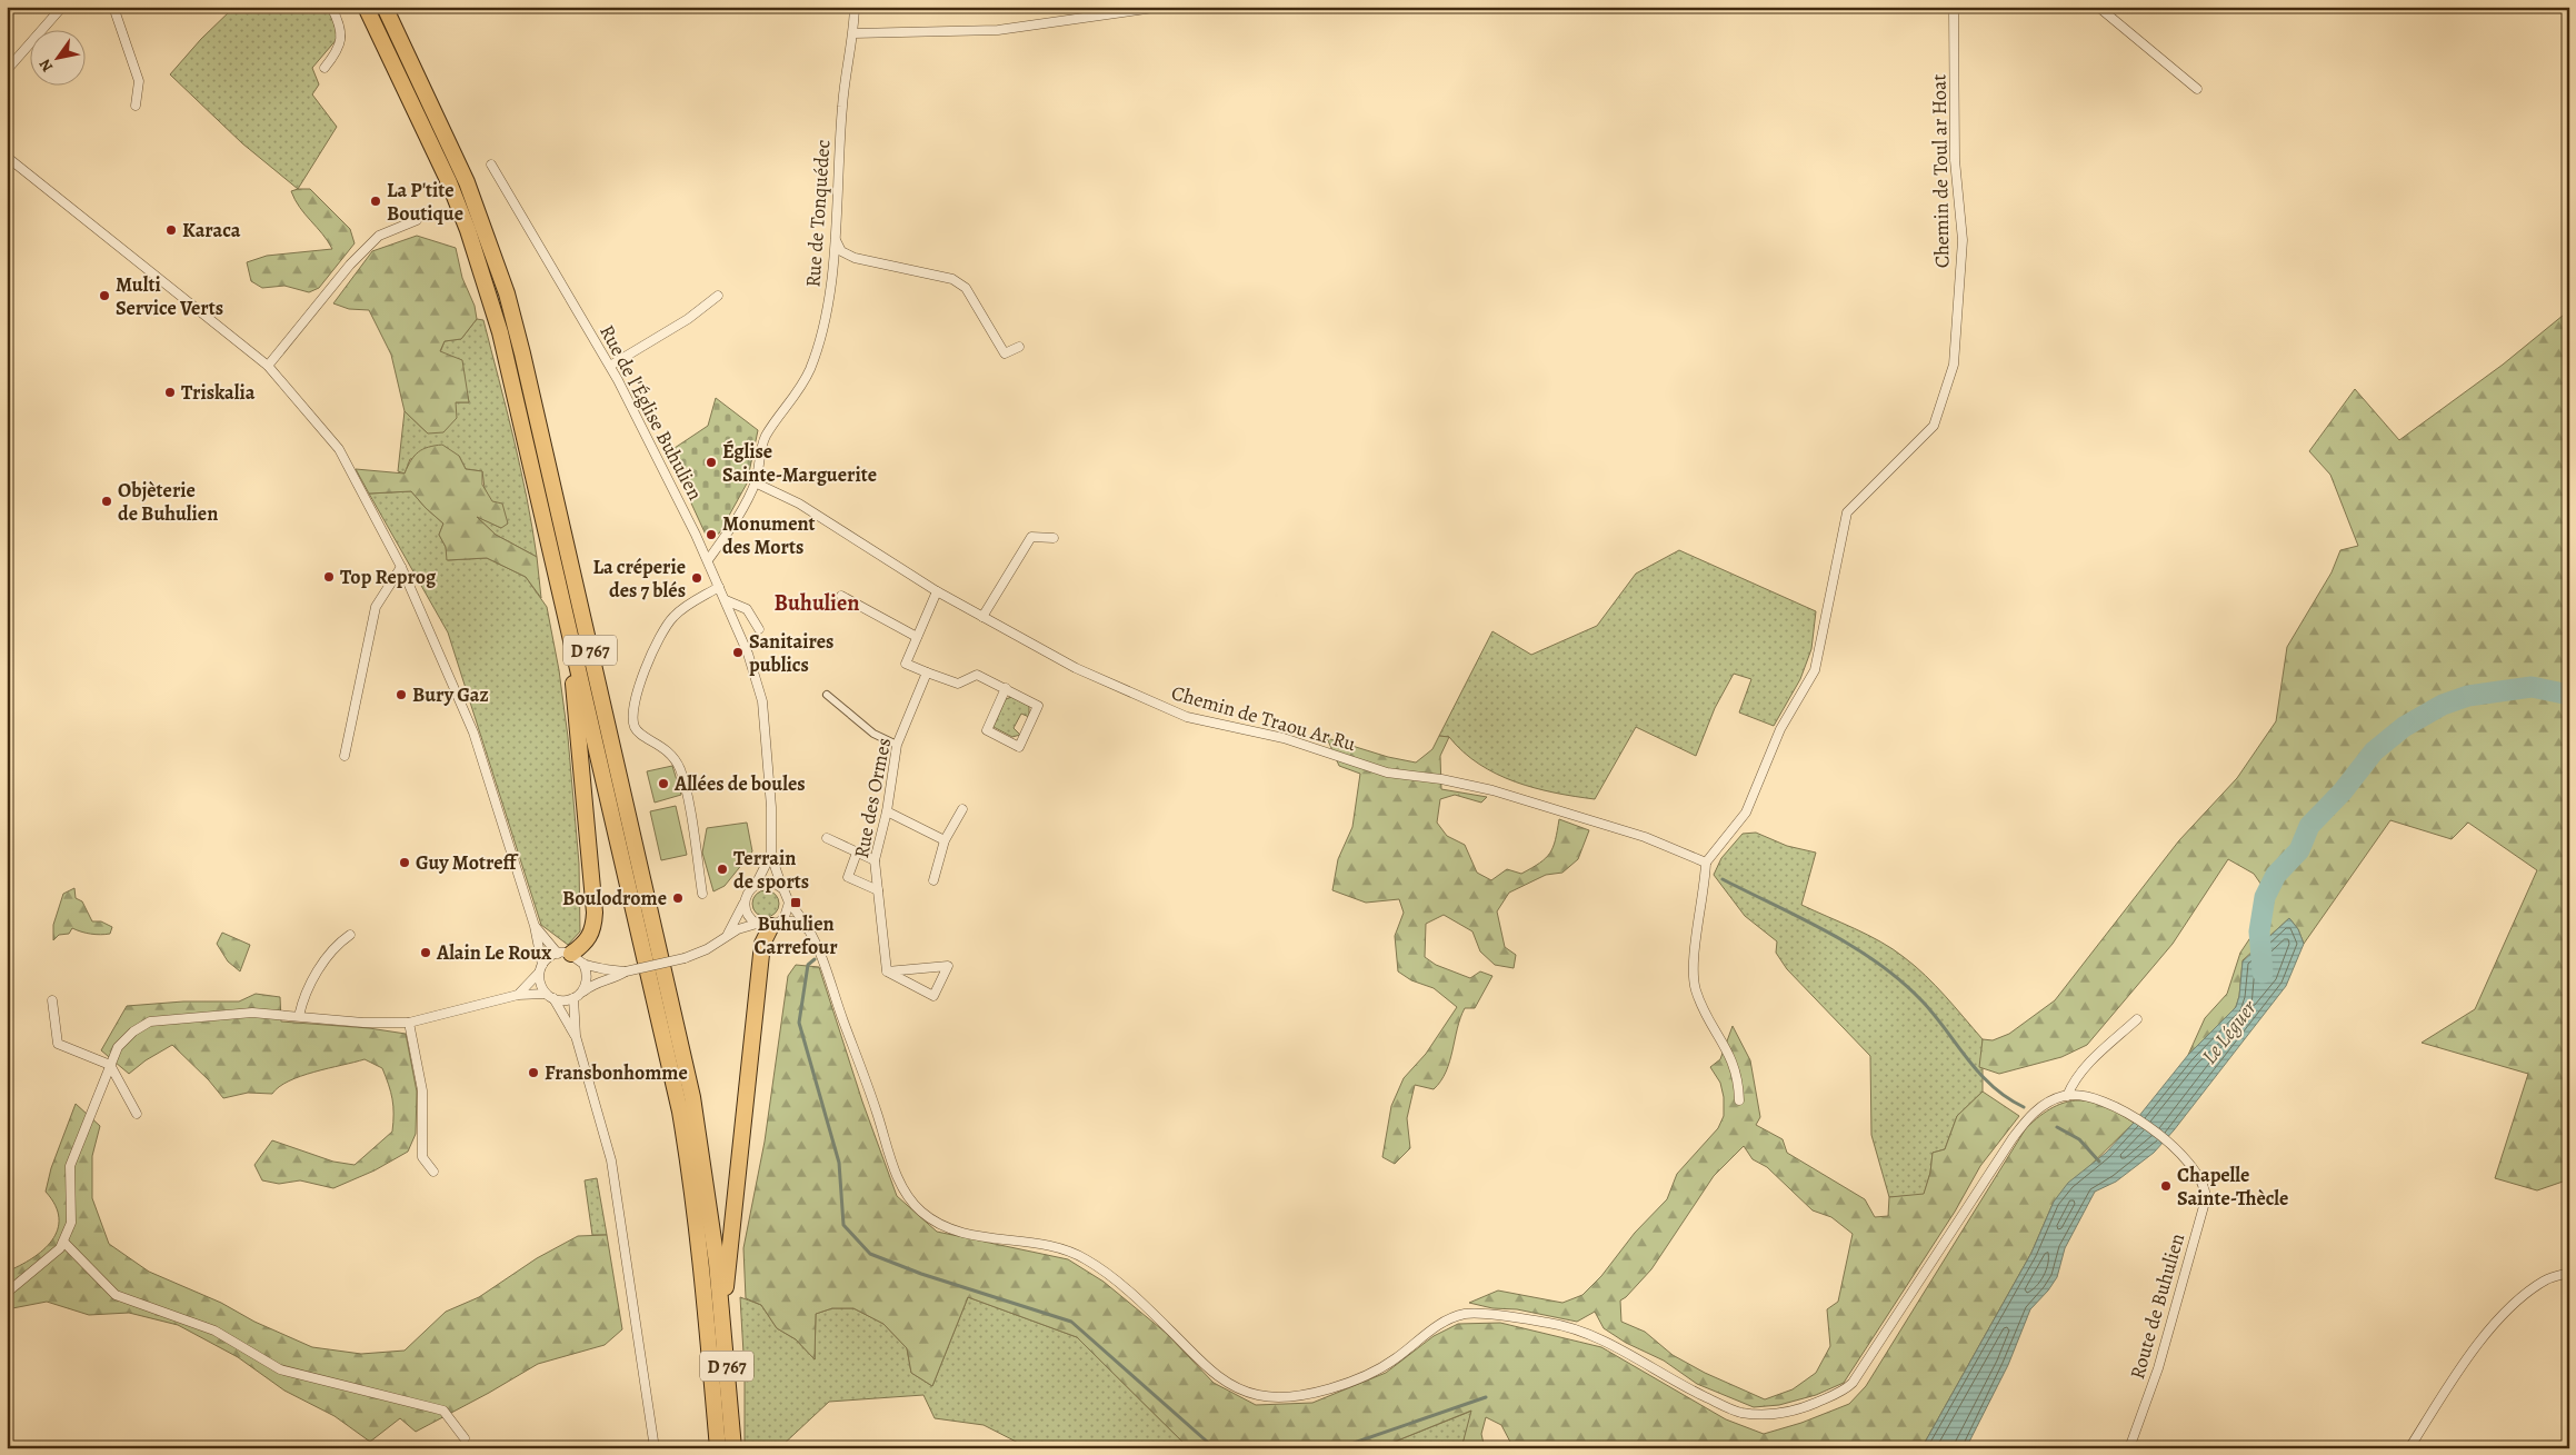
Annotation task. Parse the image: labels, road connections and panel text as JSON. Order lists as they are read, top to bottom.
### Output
{
  "streets": {
    "highway": ["D 767"],
    "street": [
      "Chemin de Toul ar Hoat",
      "Rue de Tonquédec",
      "Rue de l'Église Buhulien",
      "Chemin de Traou Ar Ru",
      "Rue des Ormes",
      "Route de Buhulien"
    ]
  },
  "crossings": [
    ["Chemin de Toul ar Hoat", "Chemin de Traou Ar Ru"],
    ["Rue de Tonquédec", "Rue de l'Église Buhulien"],
    ["Rue de Tonquédec", "Chemin de Traou Ar Ru"]
  ],
  "districts": ["Buhulien"],
  "water": ["Le Léguer"],
  "places": {
    "other": [
      "La P'tite Boutique",
      "Karaca",
      "Multi Service Verts",
      "Triskalia",
      "Église Sainte-Marguerite",
      "Objèterie de Buhulien",
      "Monument des Morts",
      "Top Reprog",
      "La créperie des 7 blés",
      "Sanitaires publics",
      "Bury Gaz",
      "Allées de boules",
      "Guy Motreff",
      "Terrain de sports",
      "Boulodrome",
      "Alain Le Roux",
      "Fransbonhomme",
      "Chapelle Sainte-Thècle"
    ],
    "transit": ["Buhulien Carrefour"]
  },
  "north": "bottom left"
}
